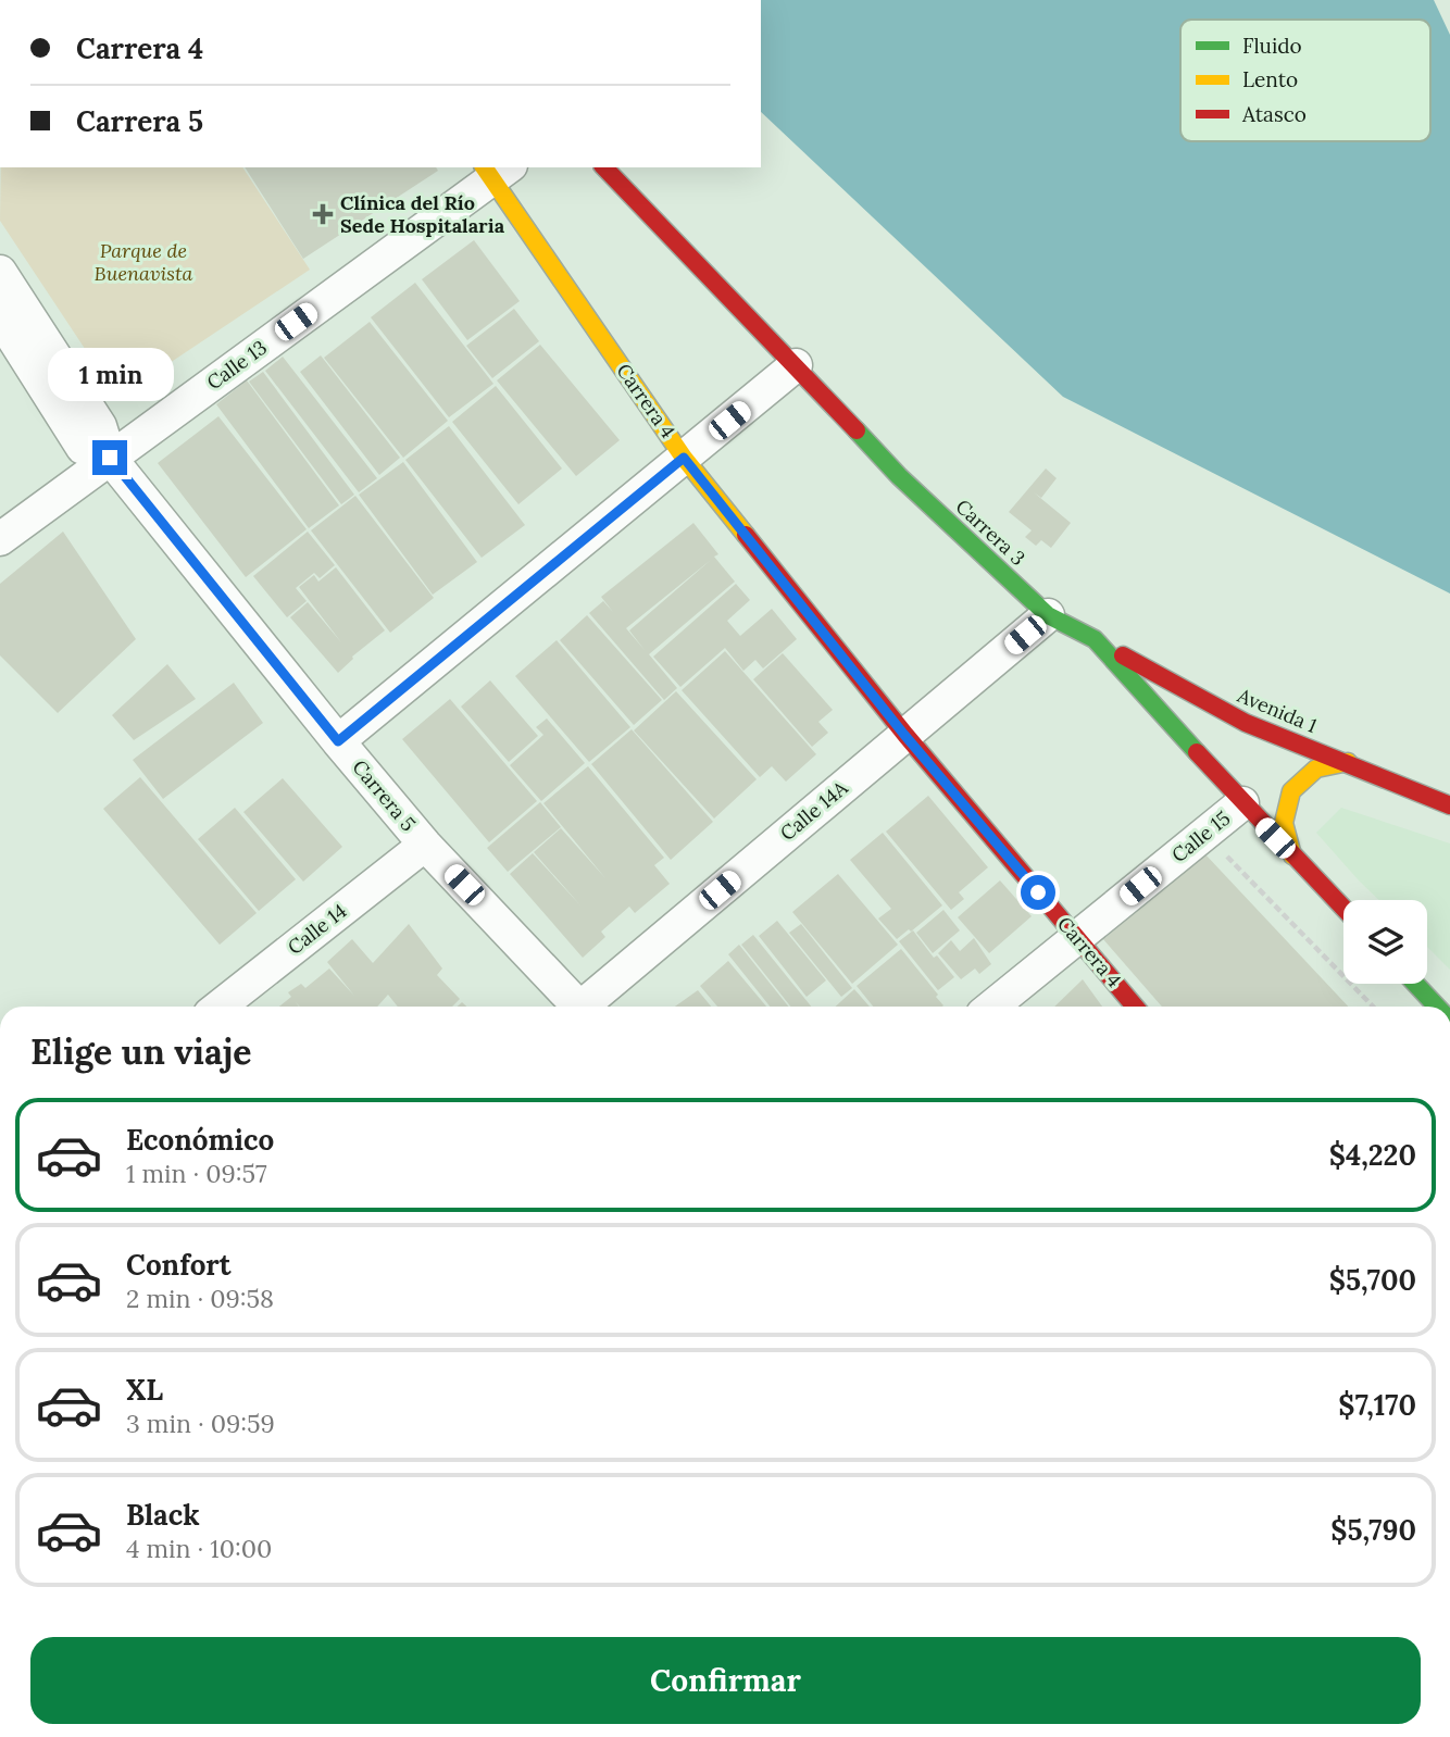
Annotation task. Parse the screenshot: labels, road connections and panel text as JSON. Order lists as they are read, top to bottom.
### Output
{
  "streets": {
    "street": [
      "Calle 13",
      "Carrera 4",
      "Carrera 3",
      "Avenida 1",
      "Carrera 5",
      "Calle 14A",
      "Calle 15",
      "Calle 14"
    ]
  },
  "crossings": [
    ["Calle 13", "Carrera 4"],
    ["Calle 13", "Carrera 5"],
    ["Carrera 4", "Calle 14A"],
    ["Carrera 4", "Calle 15"],
    ["Carrera 3", "Avenida 1"],
    ["Carrera 3", "Calle 14A"],
    ["Carrera 3", "Calle 15"],
    ["Carrera 5", "Calle 14"]
  ],
  "parks": ["Parque de Buenavista"],
  "places": {
    "health": ["Clínica del Río Sede Hospitalaria"]
  },
  "legend": ["Fluido", "Lento", "Atasco"],
  "page": {
    "banner": ["Carrera 4", "Carrera 5"],
    "bubble": "1 min",
    "heading": "Elige un viaje",
    "list": [
      {
        "name": "Económico",
        "note": "1 min · 09:57",
        "value": "$4,220"
      },
      {
        "name": "Confort",
        "note": "2 min · 09:58",
        "value": "$5,700"
      },
      {
        "name": "XL",
        "note": "3 min · 09:59",
        "value": "$7,170"
      },
      {
        "name": "Black",
        "note": "4 min · 10:00",
        "value": "$5,790"
      }
    ],
    "buttons": "Confirmar"
  }
}
